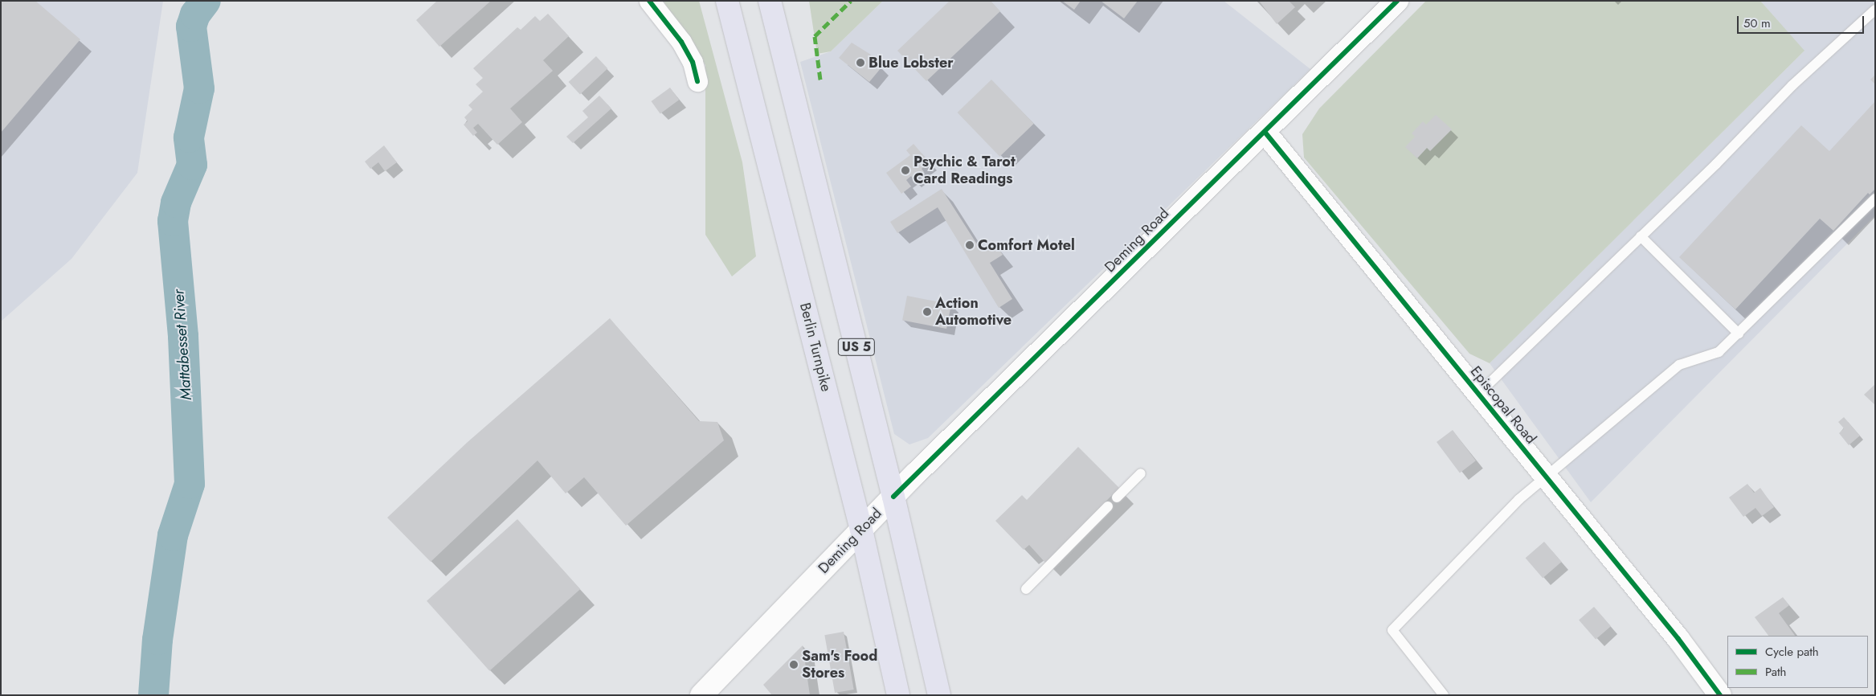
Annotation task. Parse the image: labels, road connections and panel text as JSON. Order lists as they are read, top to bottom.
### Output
{
  "streets": {
    "highway": ["Berlin Turnpike", "US 5"],
    "street": ["Deming Road", "Episcopal Road"]
  },
  "crossings": [
    ["Deming Road", "Berlin Turnpike"],
    ["Deming Road", "US 5"],
    ["Deming Road", "Episcopal Road"]
  ],
  "water": ["Mattabesset River"],
  "places": [
    "Blue Lobster",
    "Psychic & Tarot Card Readings",
    "Comfort Motel",
    "Action Automotive",
    "Sam's Food Stores"
  ],
  "legend": ["Cycle path", "Path"],
  "scale_bar": "50 m"
}
